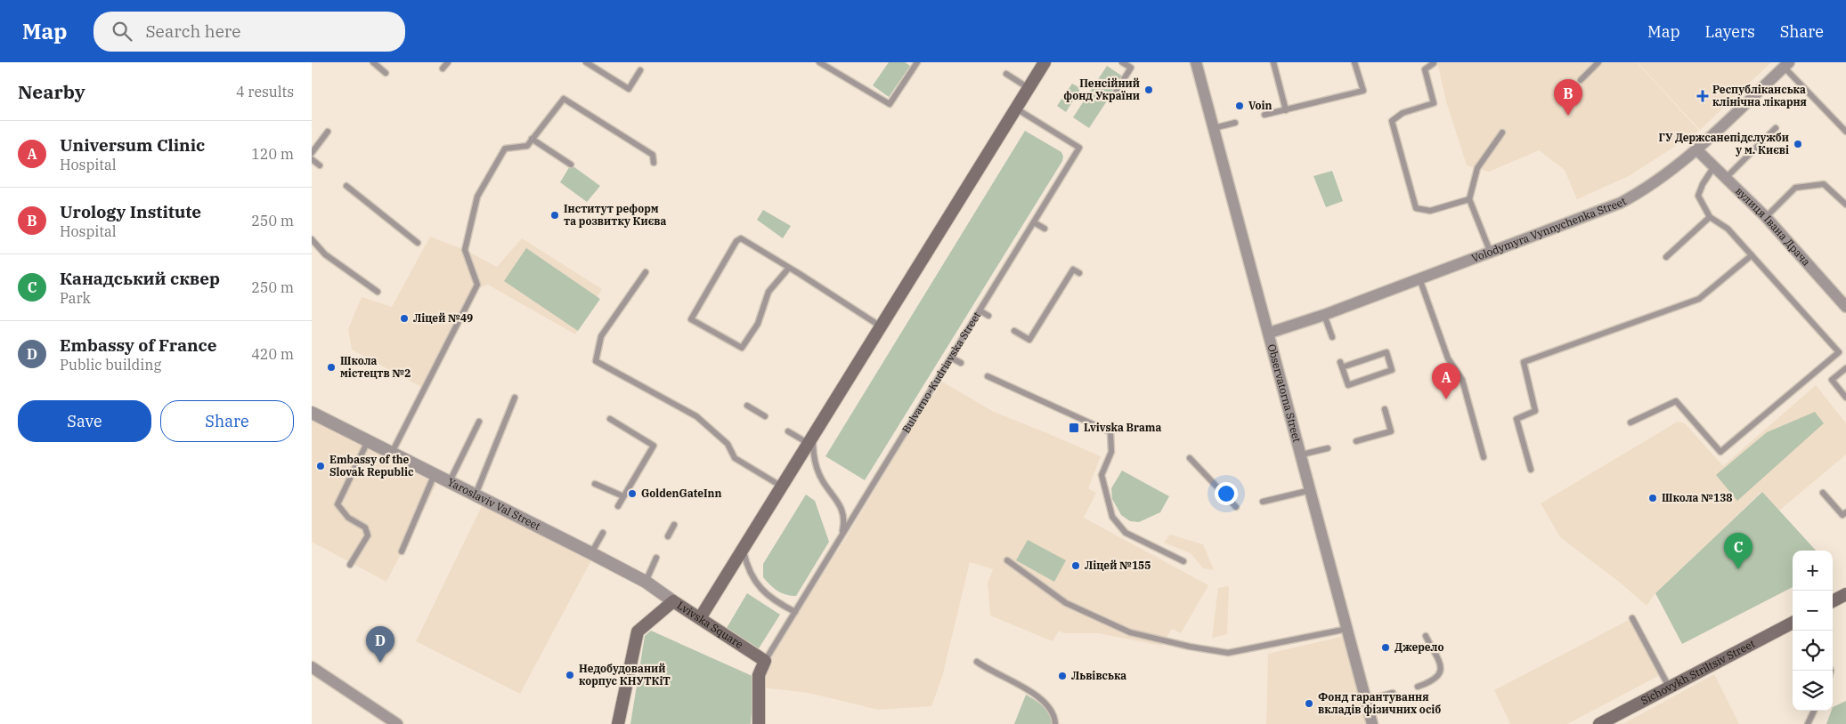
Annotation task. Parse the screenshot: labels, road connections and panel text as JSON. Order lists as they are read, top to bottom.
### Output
{
  "streets": {
    "main road": ["Lvivska Square", "Sichovykh Striltsiv Street"],
    "street": [
      "вулиця Івана Драча",
      "Volodymyra Vynnychenka Street",
      "Observatorna Street",
      "Yaroslaviv Val Street"
    ],
    "lane": ["Bulvarno-Kudriavska Street"]
  },
  "crossings": [
    ["вулиця Івана Драча", "Volodymyra Vynnychenka Street"],
    ["Volodymyra Vynnychenka Street", "Observatorna Street"],
    ["Bulvarno-Kudriavska Street", "Lvivska Square"],
    ["Yaroslaviv Val Street", "Lvivska Square"]
  ],
  "places": {
    "other": [
      "Пенсійний фонд України",
      "Voin",
      "ГУ Держсанепідслужби у м. Києві",
      "Інститут реформ та розвитку Києва",
      "Ліцей №49",
      "Школа містецтв №2",
      "Embassy of the Slovak Republic",
      "GoldenGateInn",
      "Школа №138",
      "Ліцей №155",
      "Джерело",
      "Недобудований корпус КНУТКіТ",
      "Львівська",
      "Фонд гарантування вкладів фізичних осіб"
    ],
    "health": ["Республіканська клінічна лікарня"],
    "transit": ["Lvivska Brama"]
  },
  "page": {
    "header": "Map",
    "search": "Search here",
    "nav": ["Map", "Layers", "Share"],
    "heading": ["Nearby", "4 results"],
    "pins": [
      "B",
      "A",
      "C",
      "D"
    ],
    "list": [
      {
        "mark": "A",
        "name": "Universum Clinic",
        "note": "Hospital",
        "value": "120 m"
      },
      {
        "mark": "B",
        "name": "Urology Institute",
        "note": "Hospital",
        "value": "250 m"
      },
      {
        "mark": "C",
        "name": "Канадський сквер",
        "note": "Park",
        "value": "250 m"
      },
      {
        "mark": "D",
        "name": "Embassy of France",
        "note": "Public building",
        "value": "420 m"
      }
    ],
    "buttons": ["Save", "Share"],
    "map_buttons": ["+", "−"]
  }
}
